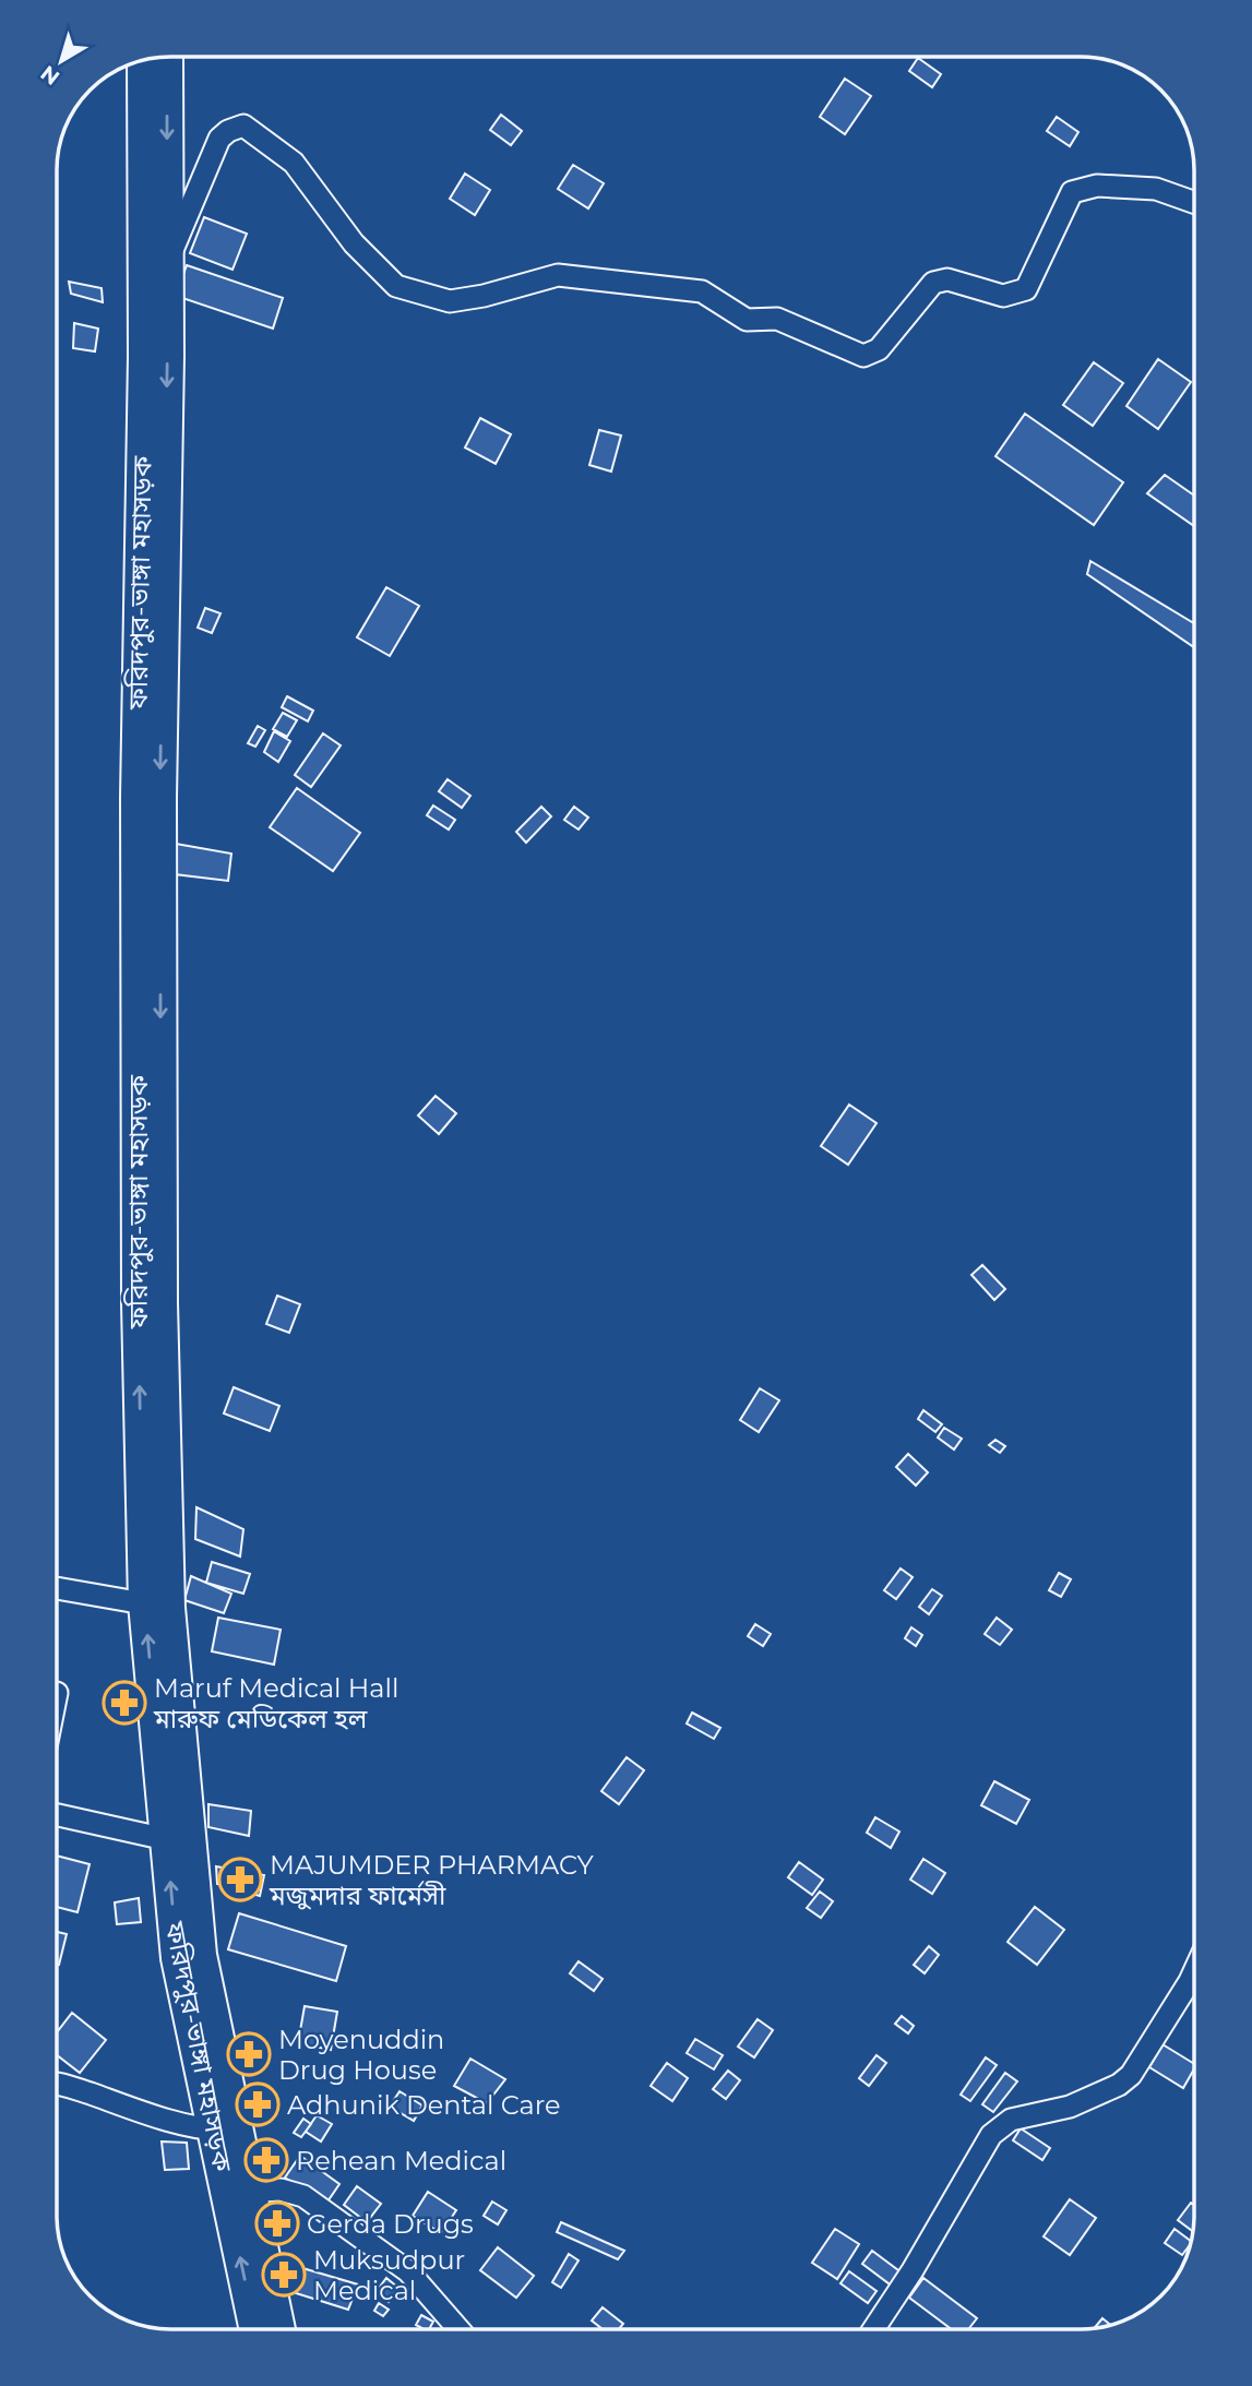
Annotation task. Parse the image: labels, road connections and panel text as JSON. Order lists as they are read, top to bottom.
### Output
{
  "streets": {
    "highway": ["ফরিদপুর-ভাঙ্গা মহাসড়ক"]
  },
  "places": {
    "pharmacy": [
      "Maruf Medical Hall মারুফ মেডিকেল হল",
      "MAJUMDER PHARMACY মজুমদার ফার্মেসী",
      "Moyenuddin Drug House",
      "Adhunik Dental Care",
      "Rehean Medical",
      "Gerda Drugs",
      "Muksudpur Medical"
    ]
  },
  "north": "bottom left"
}
